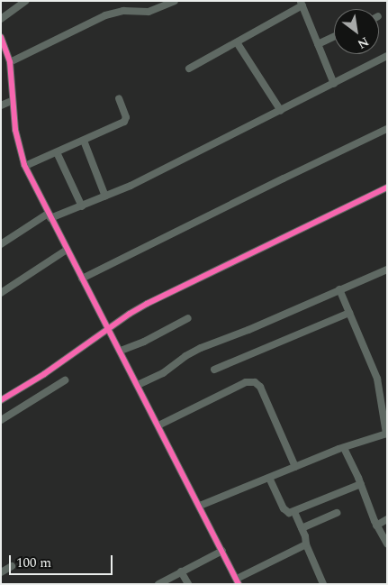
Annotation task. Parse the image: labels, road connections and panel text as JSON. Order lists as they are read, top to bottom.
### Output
{
  "scale_bar": "100 m",
  "north": "bottom right"
}
